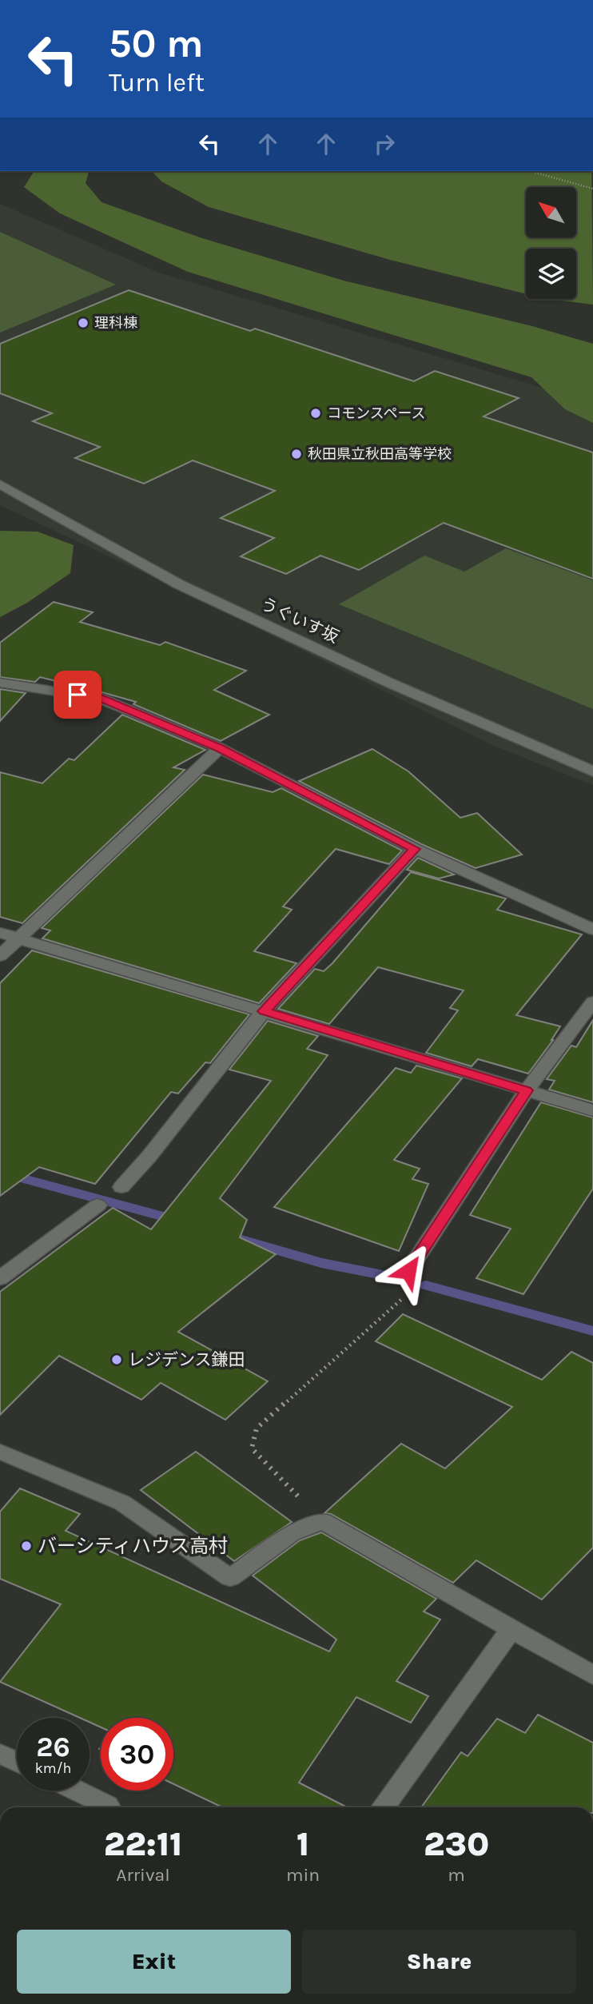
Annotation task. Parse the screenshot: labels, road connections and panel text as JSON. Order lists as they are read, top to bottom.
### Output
{
  "streets": {
    "street": ["うぐいす坂"]
  },
  "places": [
    "理科棟",
    "コモンスペース",
    "秋田県立秋田高等学校",
    "レジデンス鎌田",
    "バーシティハウス高村"
  ],
  "north": "top left",
  "page": {
    "turn": ["50 m", "Turn left"],
    "speed": "26 km/h",
    "limit": "30",
    "eta": [
      "22:11",
      "Arrival",
      "1",
      "min",
      "230",
      "m"
    ],
    "buttons": ["Exit", "Share"]
  }
}
